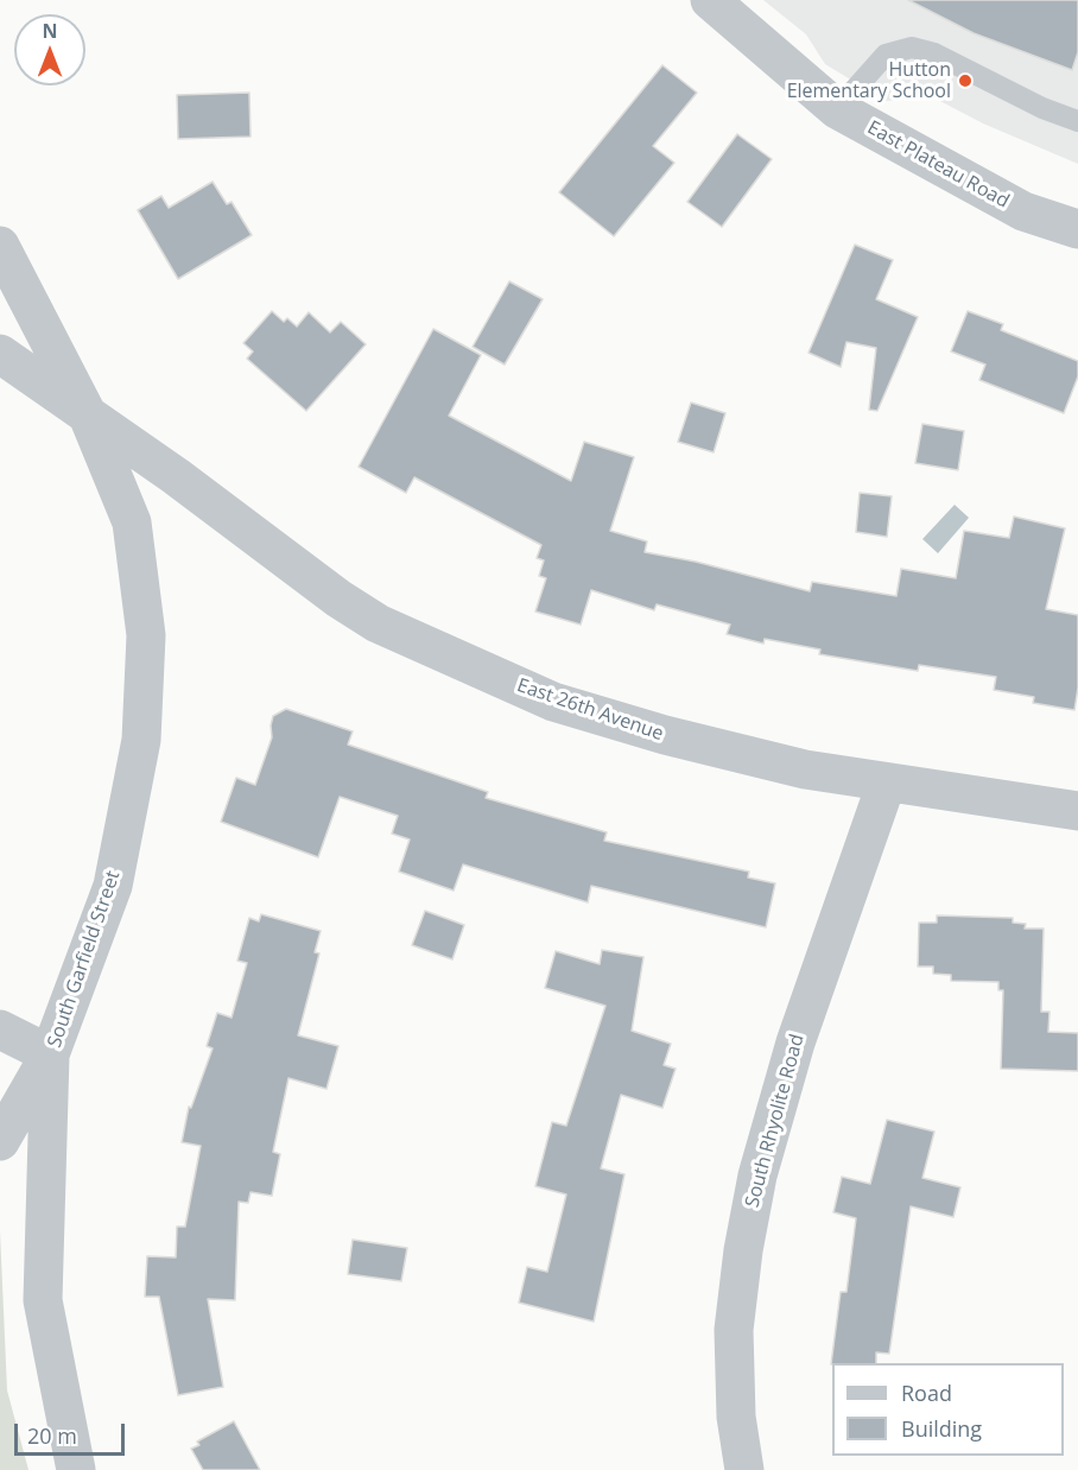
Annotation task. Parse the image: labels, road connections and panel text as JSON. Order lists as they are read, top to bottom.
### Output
{
  "streets": {
    "street": [
      "East Plateau Road",
      "East 26th Avenue",
      "South Garfield Street",
      "South Rhyolite Road"
    ]
  },
  "crossings": [
    ["East 26th Avenue", "South Garfield Street"],
    ["East 26th Avenue", "South Rhyolite Road"]
  ],
  "places": ["Hutton Elementary School"],
  "legend": ["Road", "Building"],
  "scale_bar": "20 m",
  "north": "top"
}
